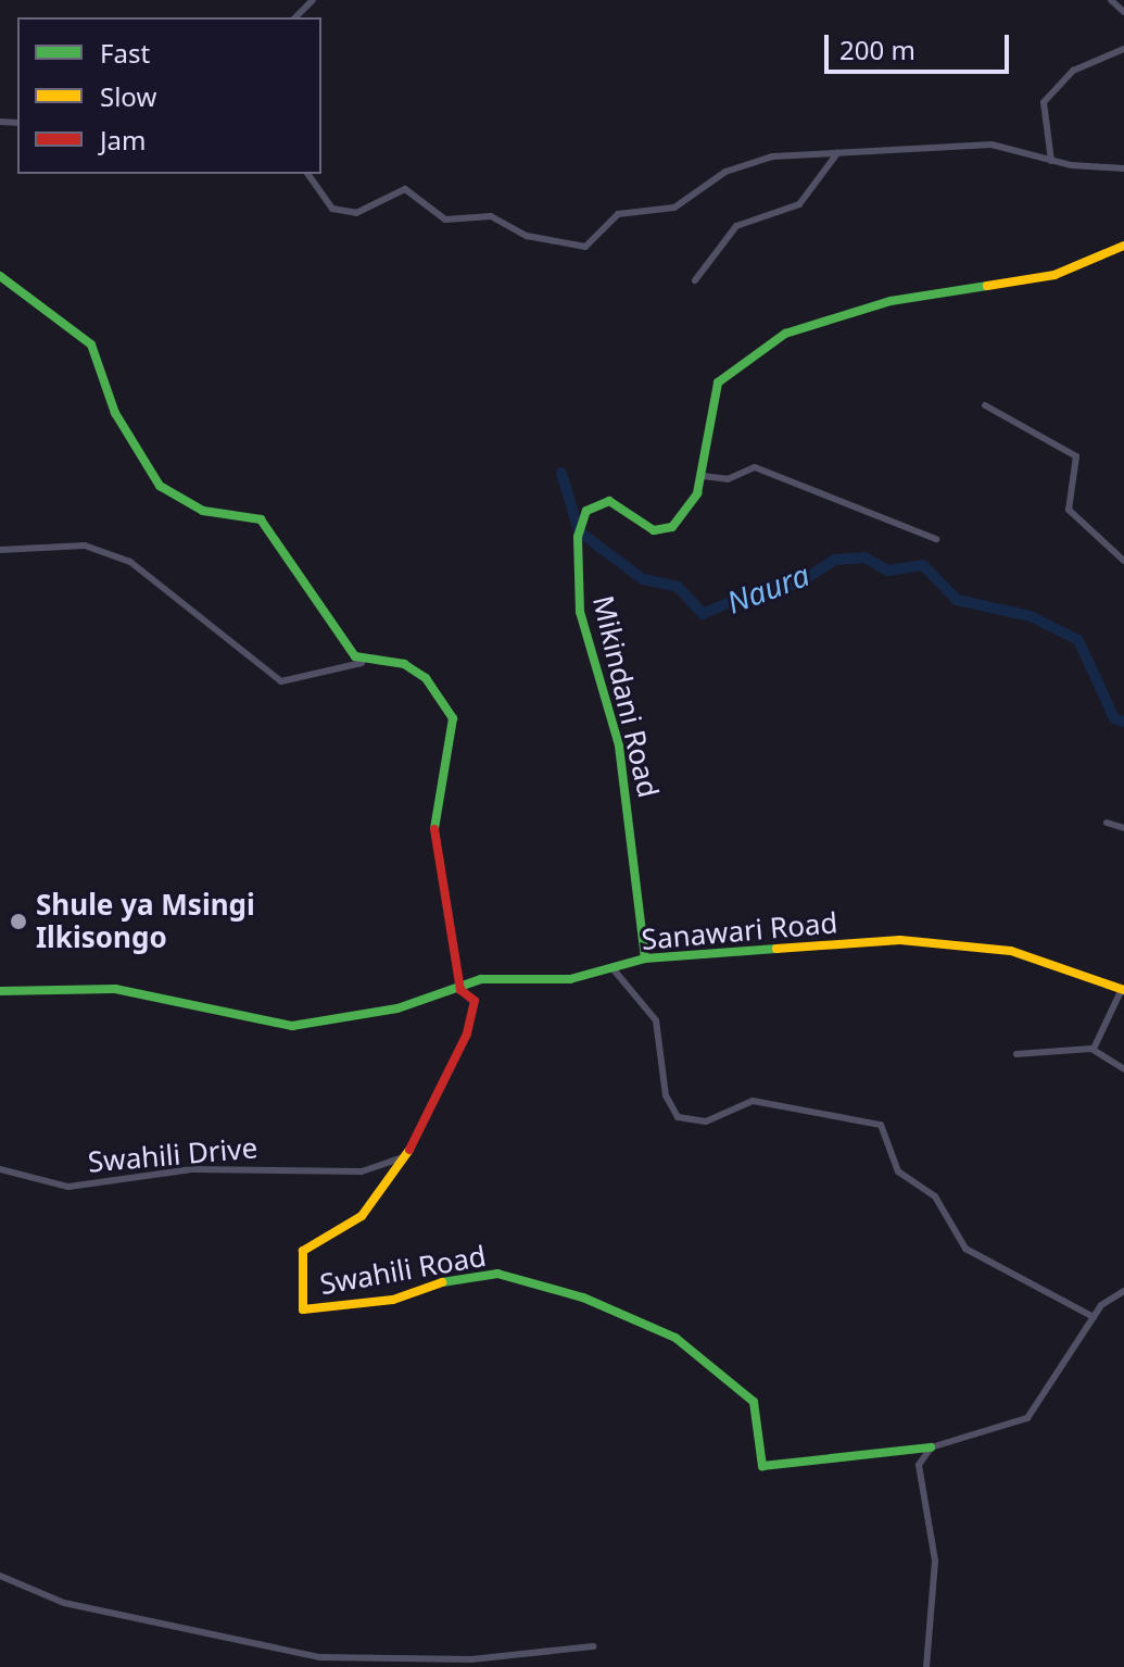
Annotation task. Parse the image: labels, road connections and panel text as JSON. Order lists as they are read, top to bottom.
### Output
{
  "streets": {
    "street": [
      "Mikindani Road",
      "Sanawari Road",
      "Swahili Drive",
      "Swahili Road"
    ]
  },
  "crossings": [
    ["Mikindani Road", "Sanawari Road"],
    ["Sanawari Road", "Swahili Road"],
    ["Swahili Drive", "Swahili Road"]
  ],
  "water": ["Naura"],
  "places": ["Shule ya Msingi Ilkisongo"],
  "legend": ["Fast", "Slow", "Jam"],
  "scale_bar": "200 m"
}
